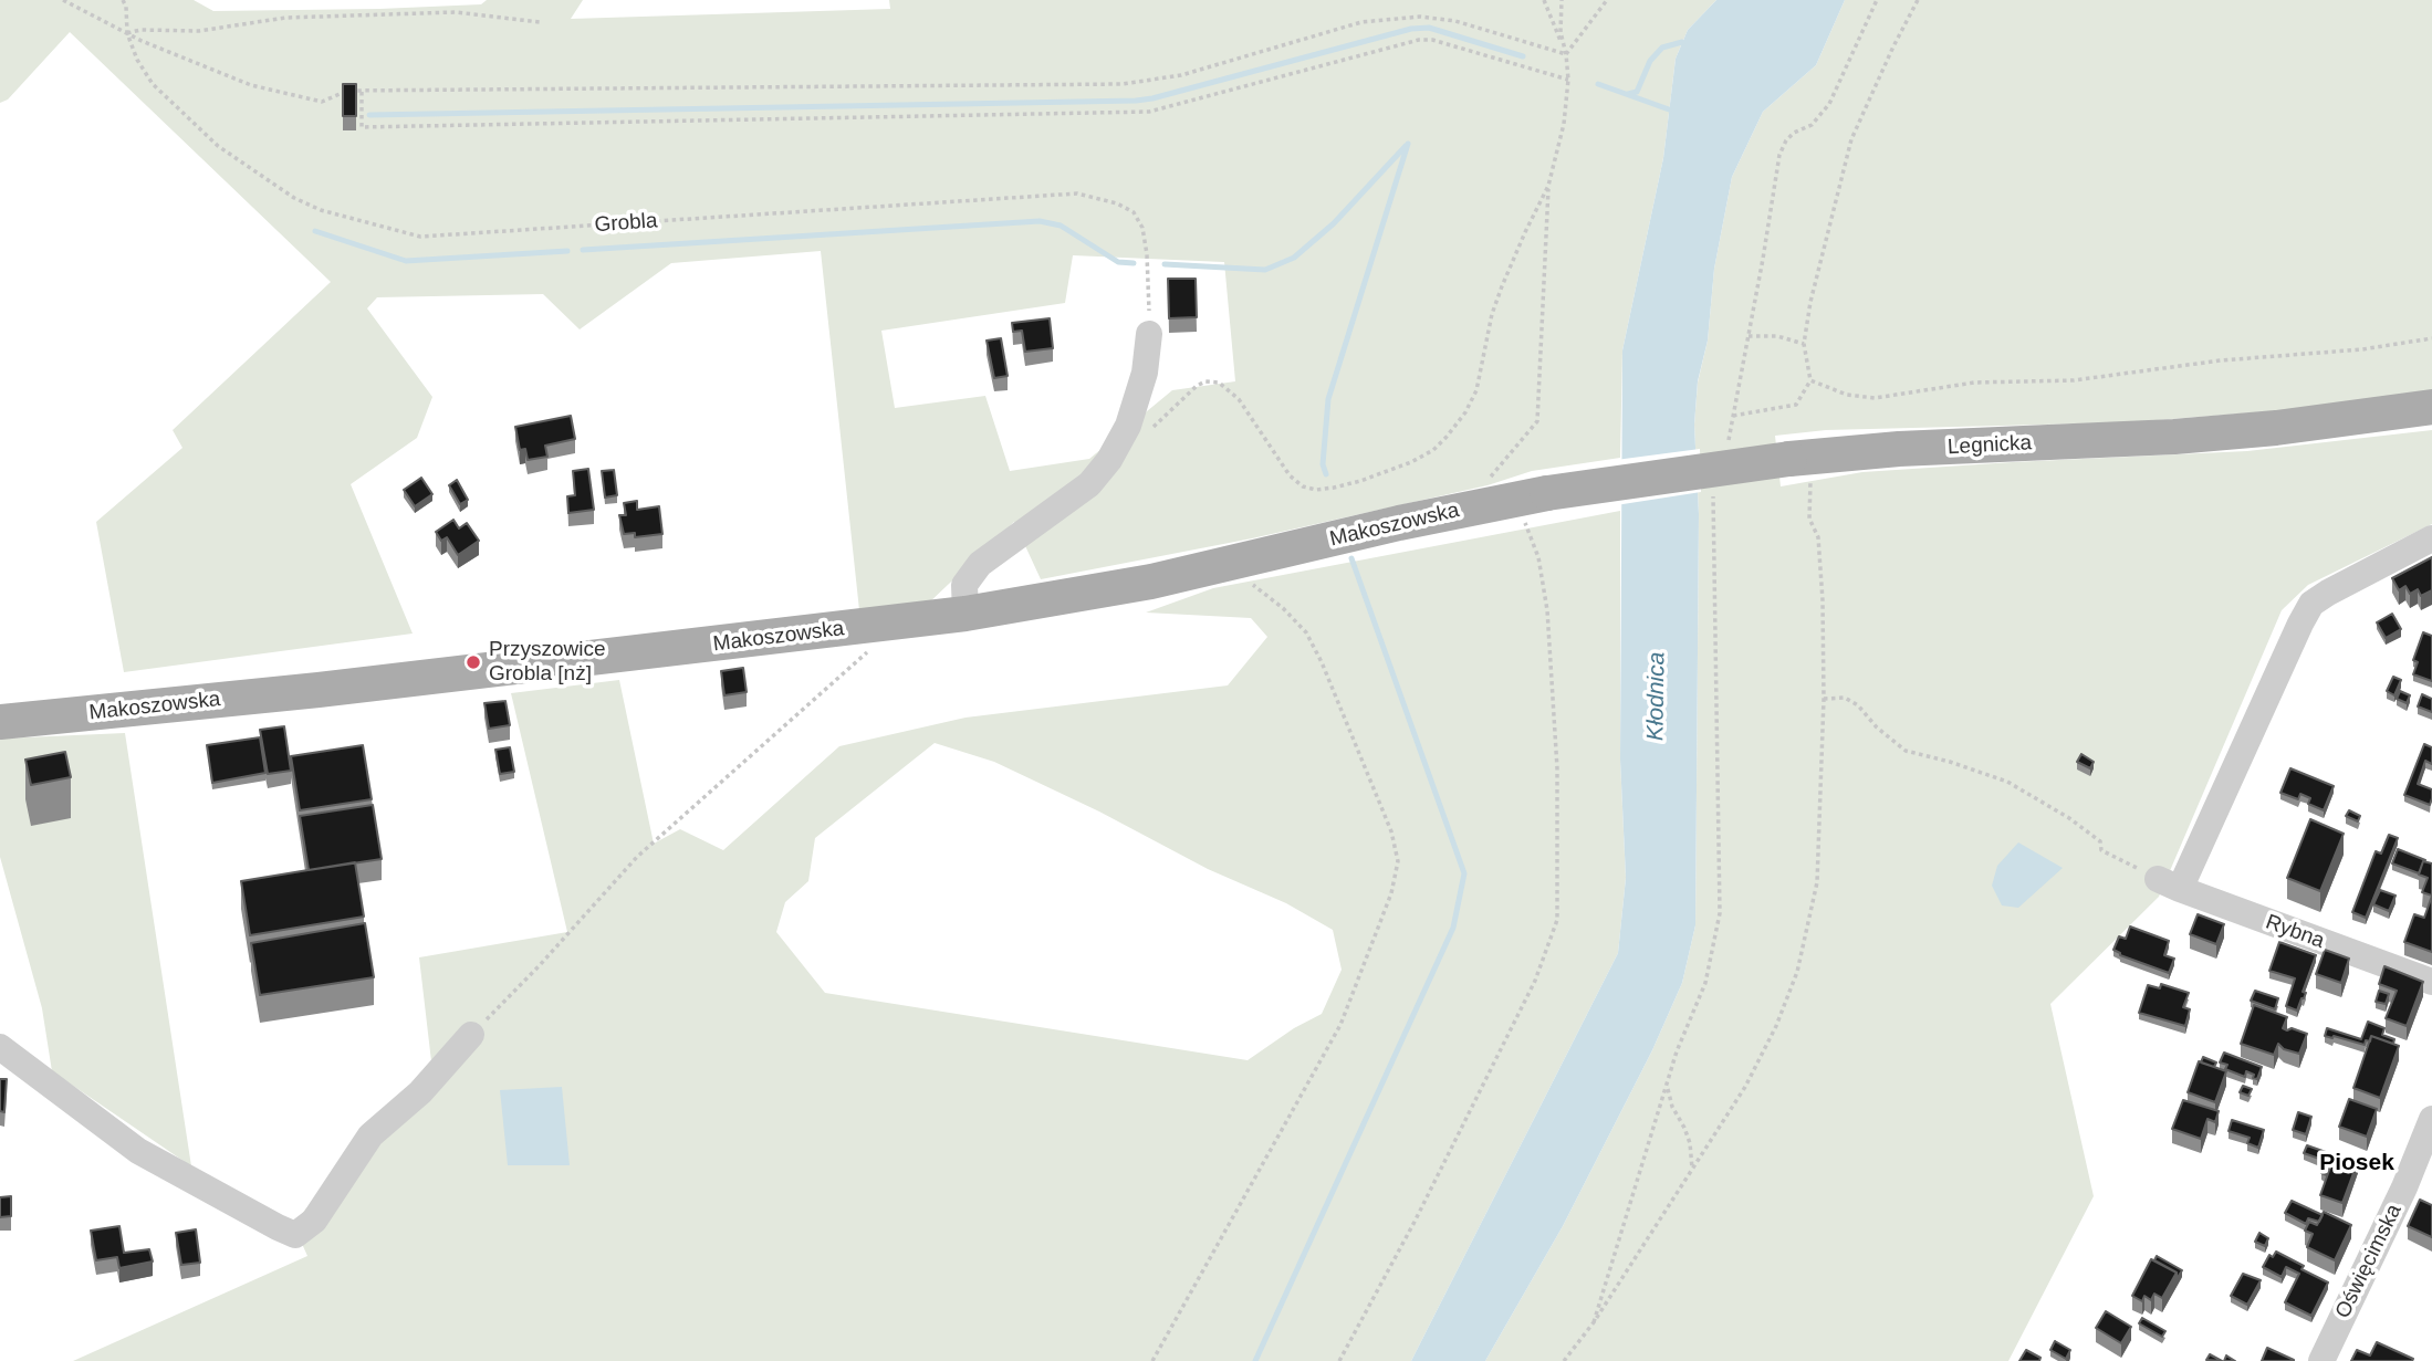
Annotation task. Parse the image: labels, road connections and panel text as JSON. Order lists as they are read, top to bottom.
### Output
{
  "streets": {
    "main road": ["Legnicka", "Makoszowska"],
    "street": ["Rybna", "Oświęcimska"],
    "path": ["Grobla"]
  },
  "crossings": [
    ["Legnicka", "Makoszowska"]
  ],
  "districts": ["Piosek"],
  "water": ["Kłodnica"],
  "places": ["Przyszowice Grobla [nż]"]
}
